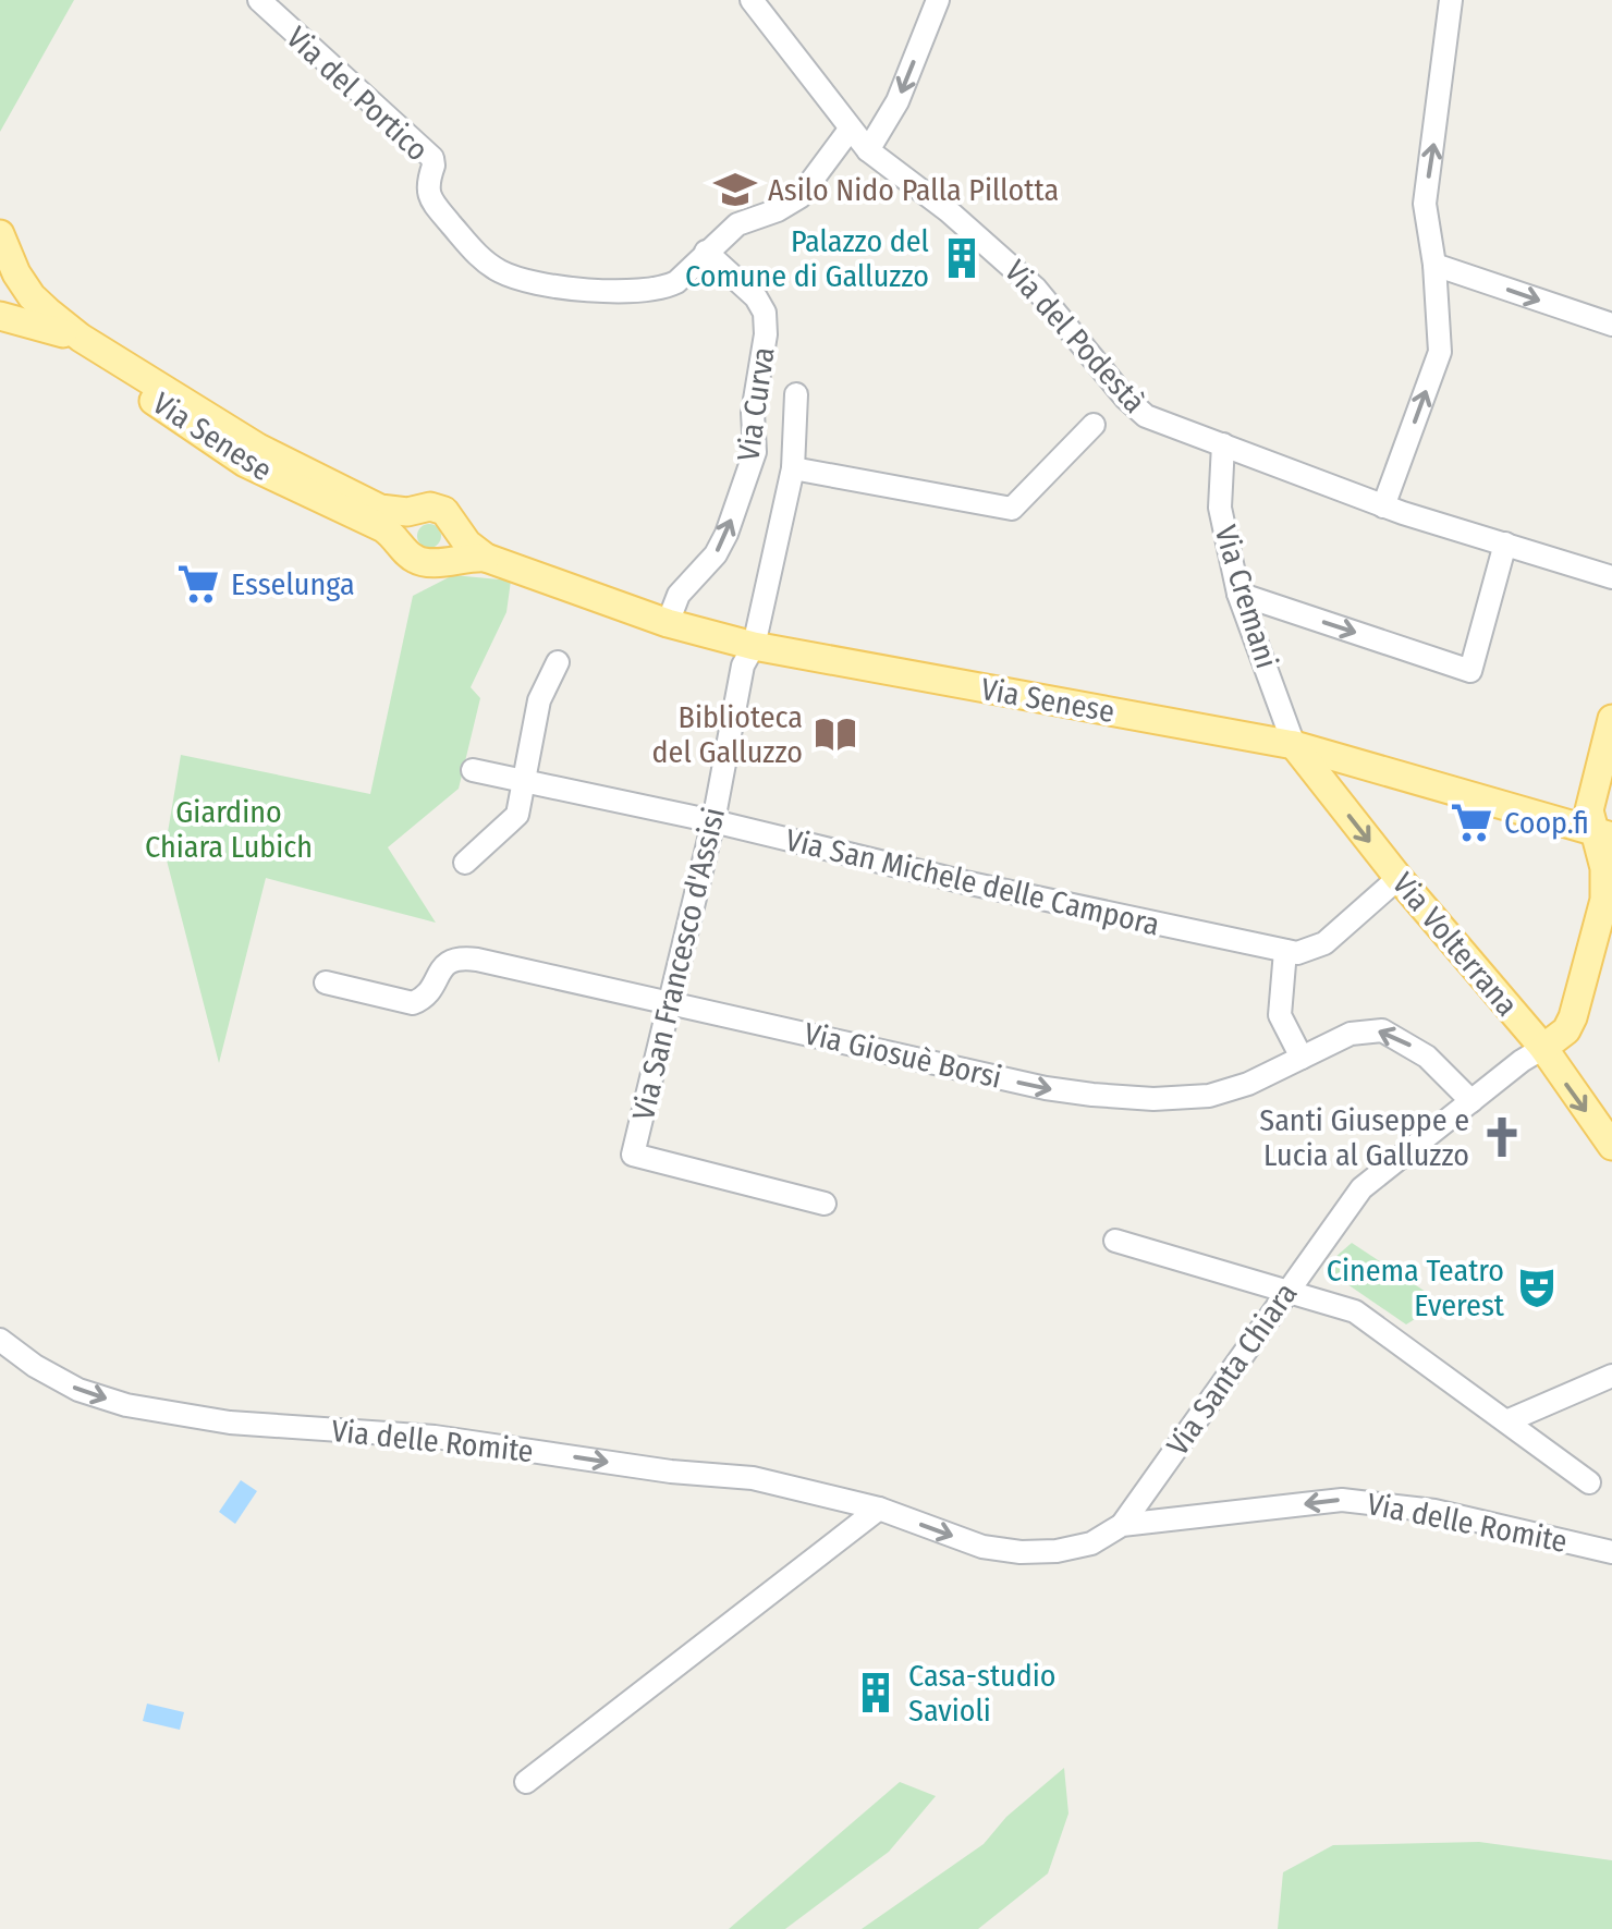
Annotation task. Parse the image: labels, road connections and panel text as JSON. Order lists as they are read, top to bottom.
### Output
{
  "streets": {
    "main road": ["Via Senese", "Via Volterrana"],
    "street": [
      "Via del Portico",
      "Via del Podestà",
      "Via Curva",
      "Via Cremani",
      "Via San Michele delle Campora",
      "Via San Francesco d'Assisi",
      "Via Giosuè Borsi",
      "Via Santa Chiara",
      "Via delle Romite"
    ]
  },
  "crossings": [
    ["Via del Portico", "Via del Podestà"],
    ["Via del Portico", "Via Curva"],
    ["Via del Podestà", "Via Cremani"],
    ["Via Curva", "Via Senese"],
    ["Via Senese", "Via Cremani"],
    ["Via Senese", "Via Volterrana"],
    ["Via Senese", "Via San Francesco d'Assisi"],
    ["Via Cremani", "Via Volterrana"],
    ["Via San Michele delle Campora", "Via San Francesco d'Assisi"],
    ["Via Volterrana", "Via Santa Chiara"],
    ["Via San Francesco d'Assisi", "Via Giosuè Borsi"],
    ["Via Giosuè Borsi", "Via Santa Chiara"],
    ["Via Santa Chiara", "Via delle Romite"]
  ],
  "one_way": ["Via Curva", "Via Volterrana"],
  "parks": ["Giardino Chiara Lubich"],
  "places": {
    "school or university": ["Asilo Nido Palla Pillotta"],
    "building": ["Palazzo del Comune di Galluzzo", "Casa-studio Savioli"],
    "supermarket": ["Esselunga", "Coop.fi"],
    "library": ["Biblioteca del Galluzzo"],
    "church": ["Santi Giuseppe e Lucia al Galluzzo"],
    "theatre": ["Cinema Teatro Everest"]
  }
}
